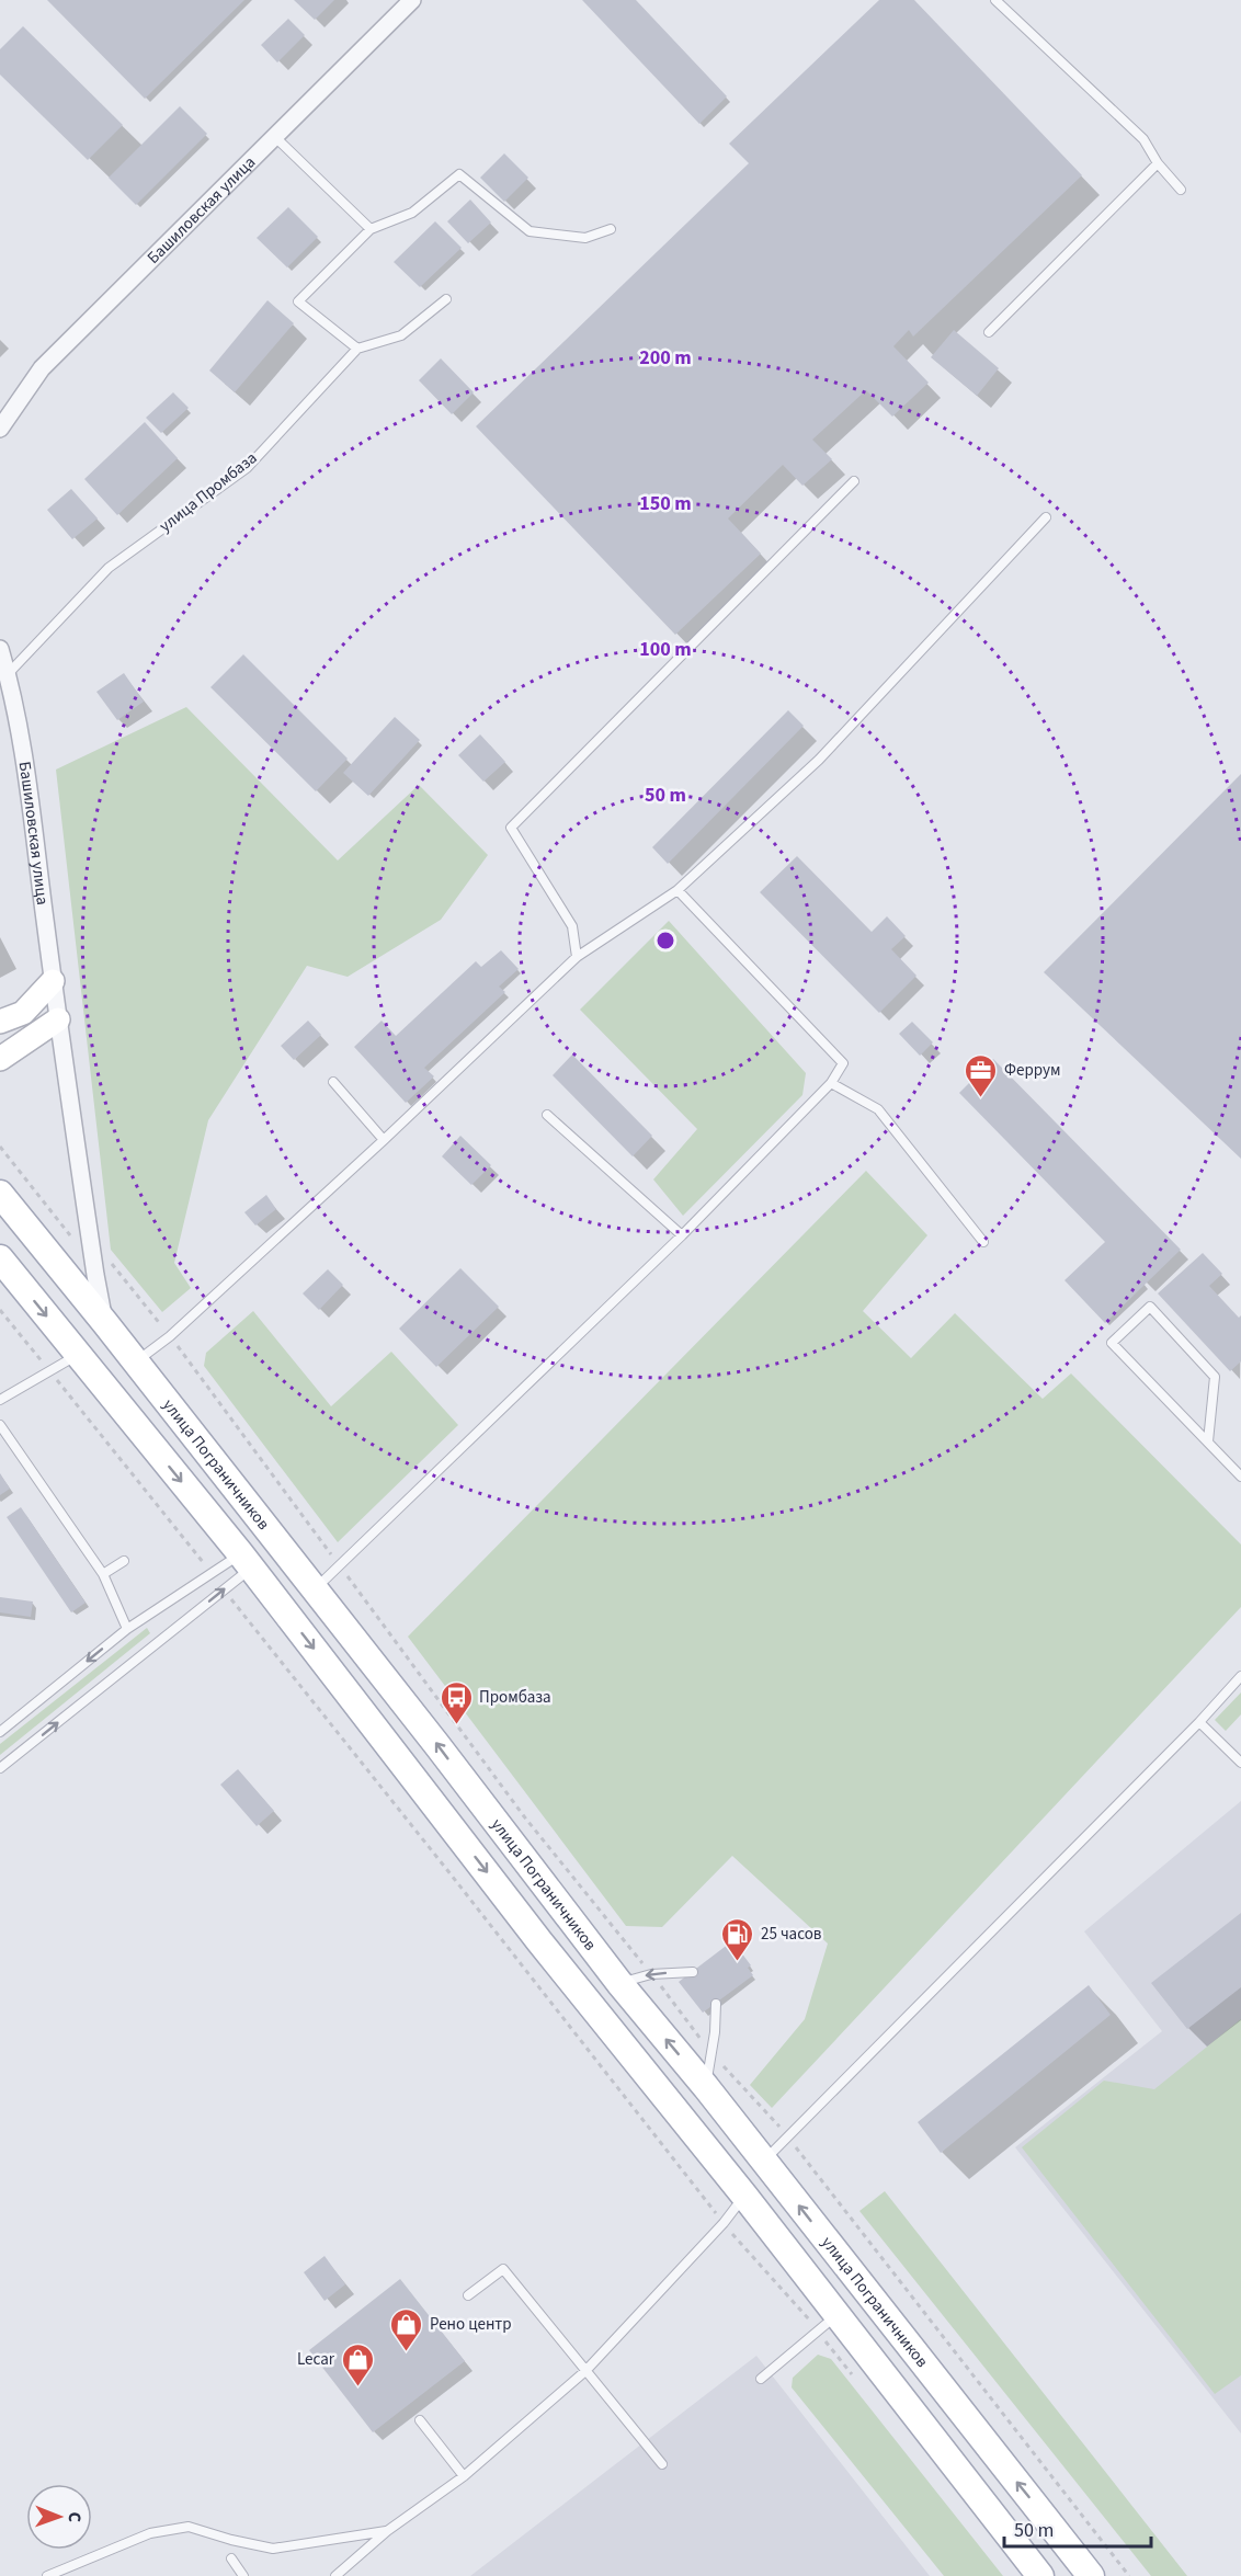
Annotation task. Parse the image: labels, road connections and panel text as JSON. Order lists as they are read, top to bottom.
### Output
{
  "streets": {
    "main road": ["улица Пограничников"],
    "street": ["Башиловская улица"],
    "lane": ["улица Промбаза"]
  },
  "crossings": [
    ["Башиловская улица", "улица Промбаза"],
    ["Башиловская улица", "улица Пограничников"]
  ],
  "places": {
    "office": ["Феррум"],
    "bus stop": ["Промбаза"],
    "fuel station": ["25 часов"],
    "shop": ["Рено центр", "Lecar"]
  },
  "scale_bar": "50 m",
  "north": "right",
  "rings": [
    "200 m",
    "150 m",
    "100 m",
    "50 m"
  ]
}
